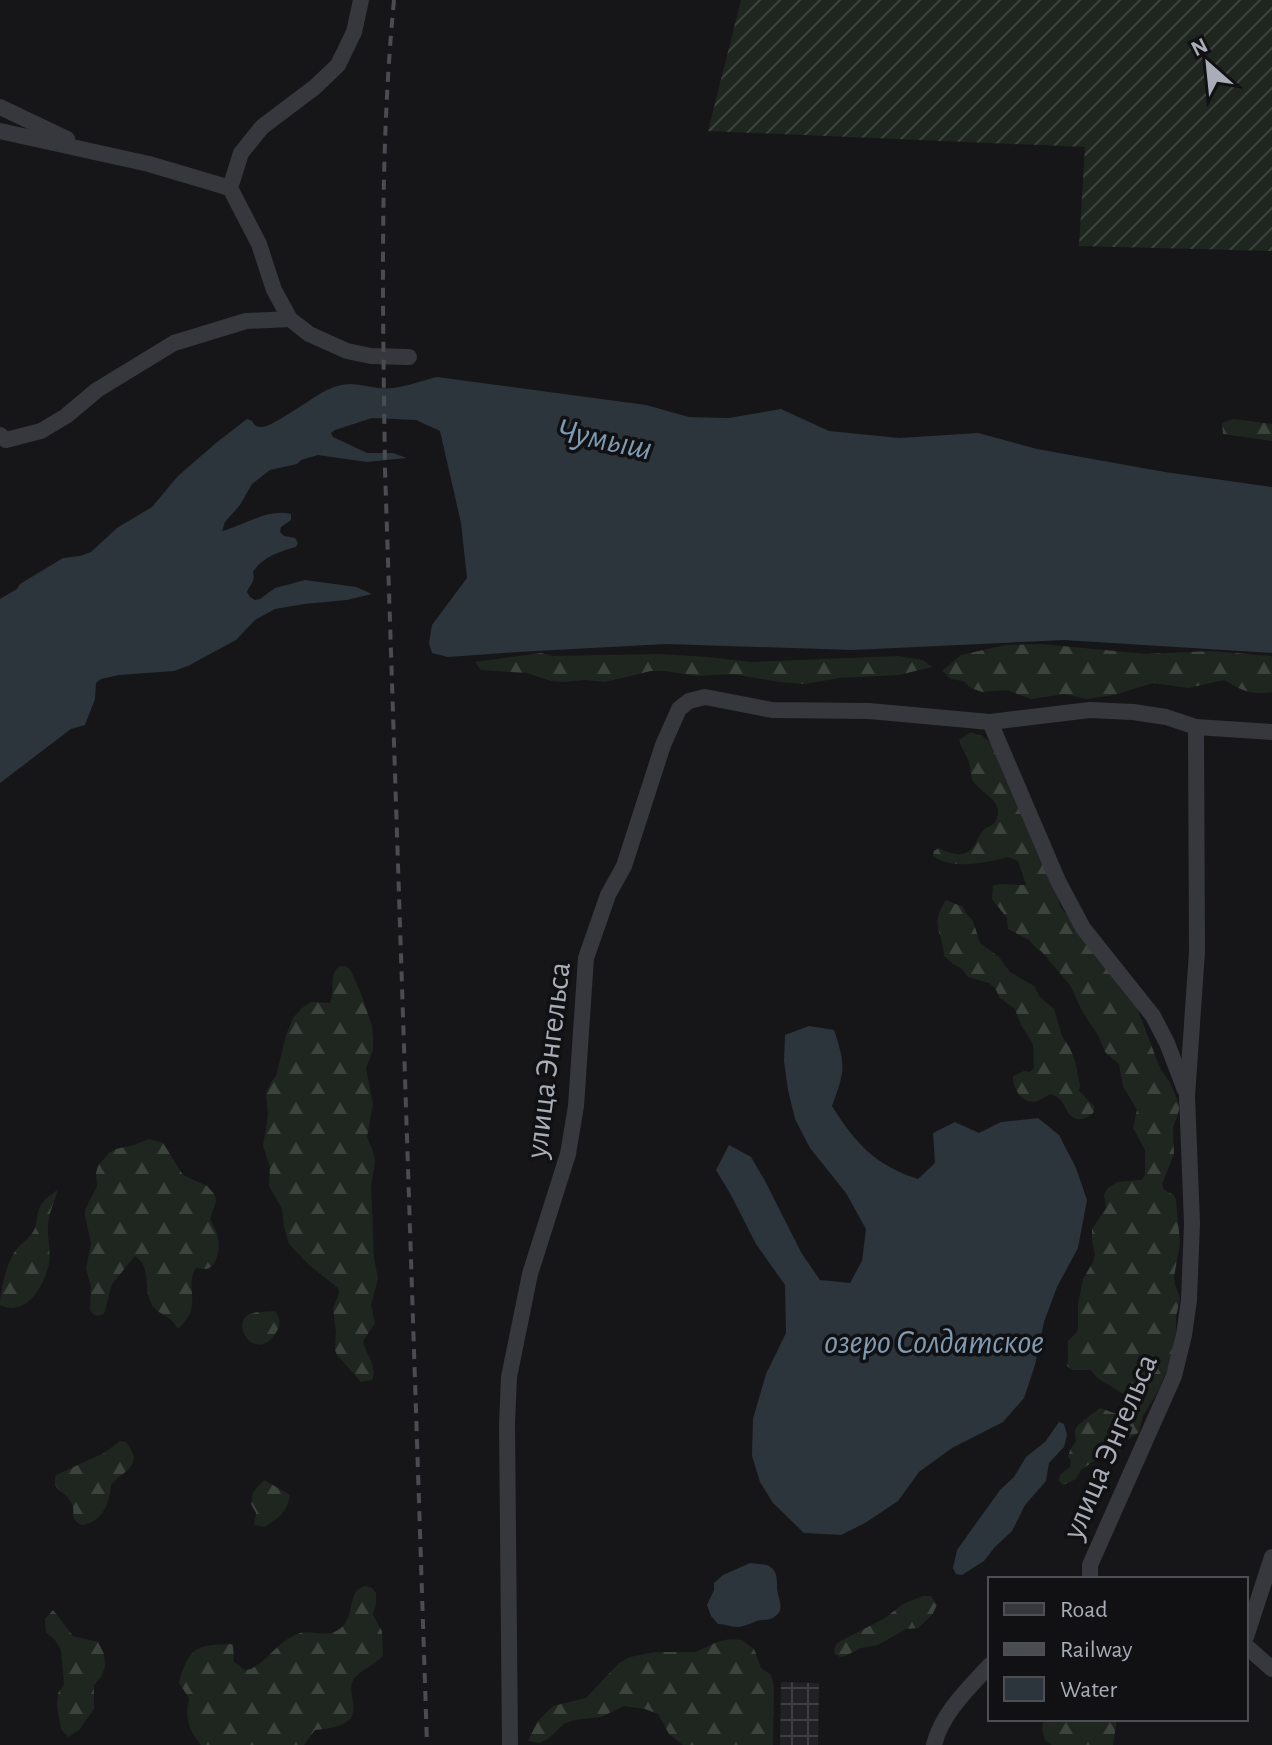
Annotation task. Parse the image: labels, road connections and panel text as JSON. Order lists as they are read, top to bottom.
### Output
{
  "streets": {
    "street": ["улица Энгельса"]
  },
  "water": ["Чумыш", "озеро Солдатское"],
  "legend": ["Road", "Railway", "Water"],
  "north": "top left"
}
